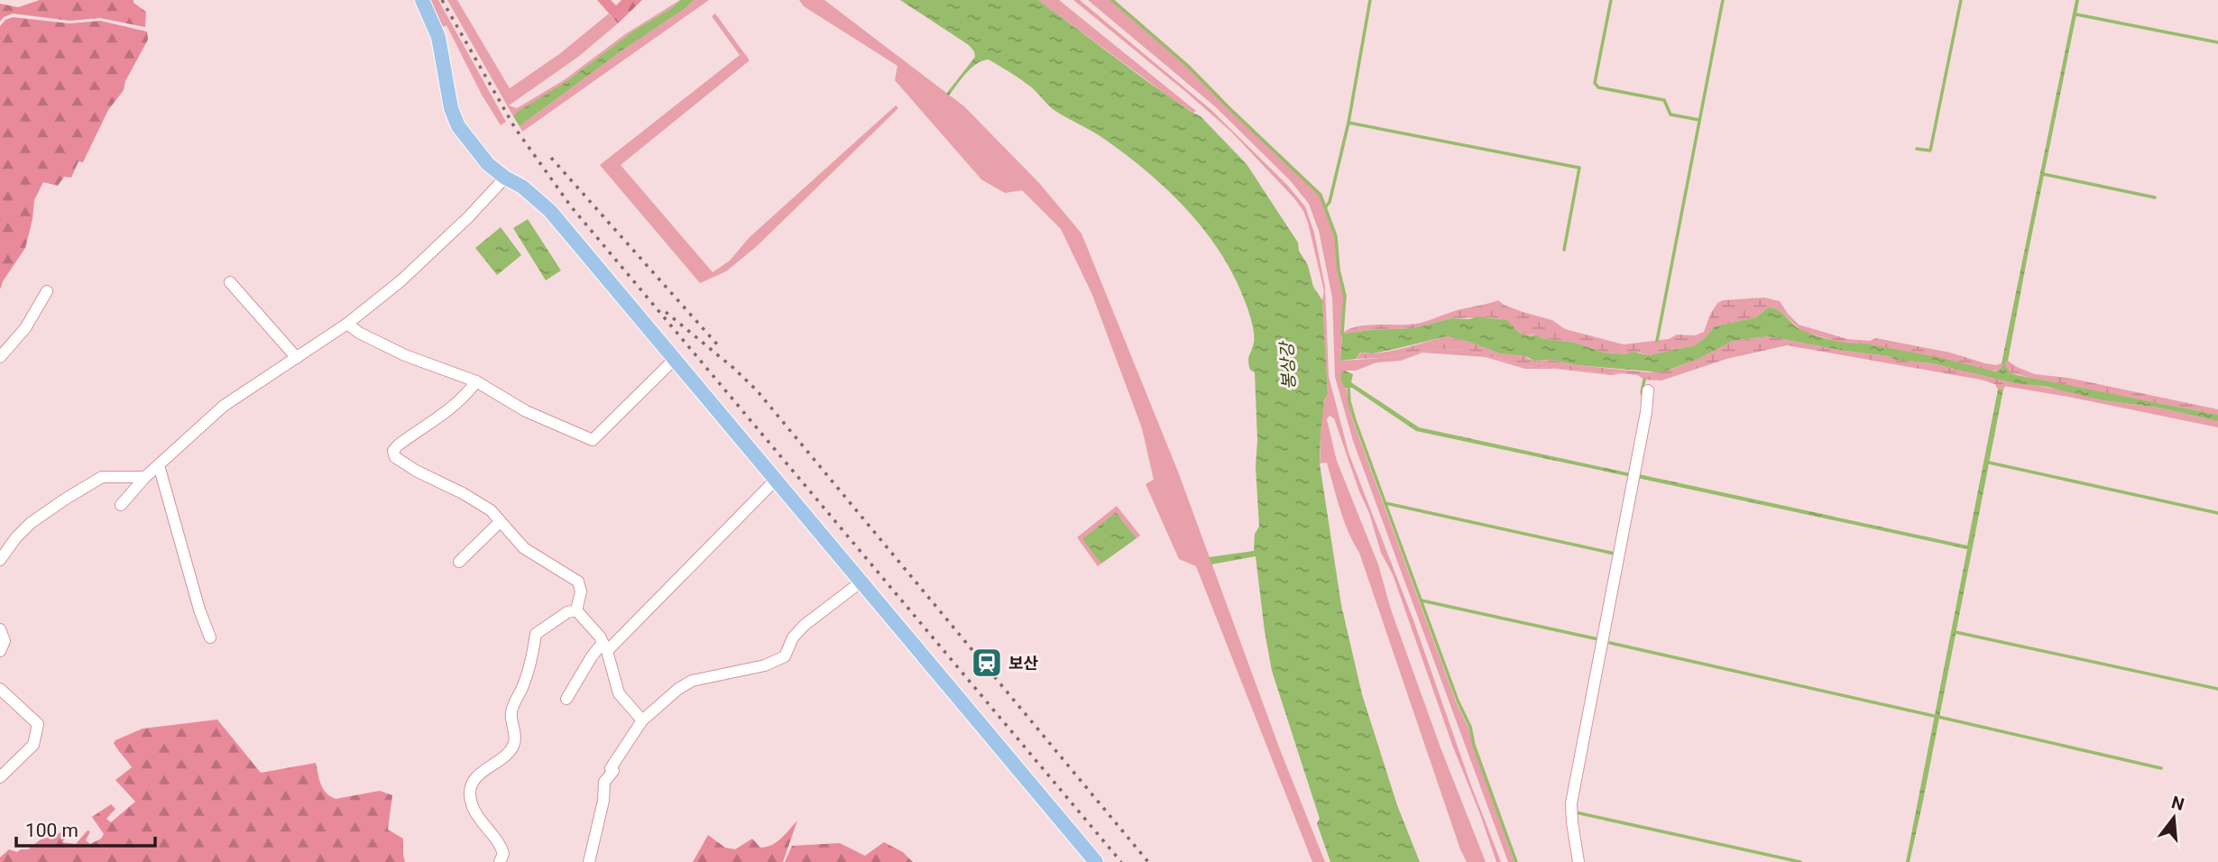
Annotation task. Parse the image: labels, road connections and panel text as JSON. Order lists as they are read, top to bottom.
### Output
{
  "water": ["봉상강"],
  "places": {
    "station": ["보산"]
  },
  "scale_bar": "100 m",
  "north": "top"
}
